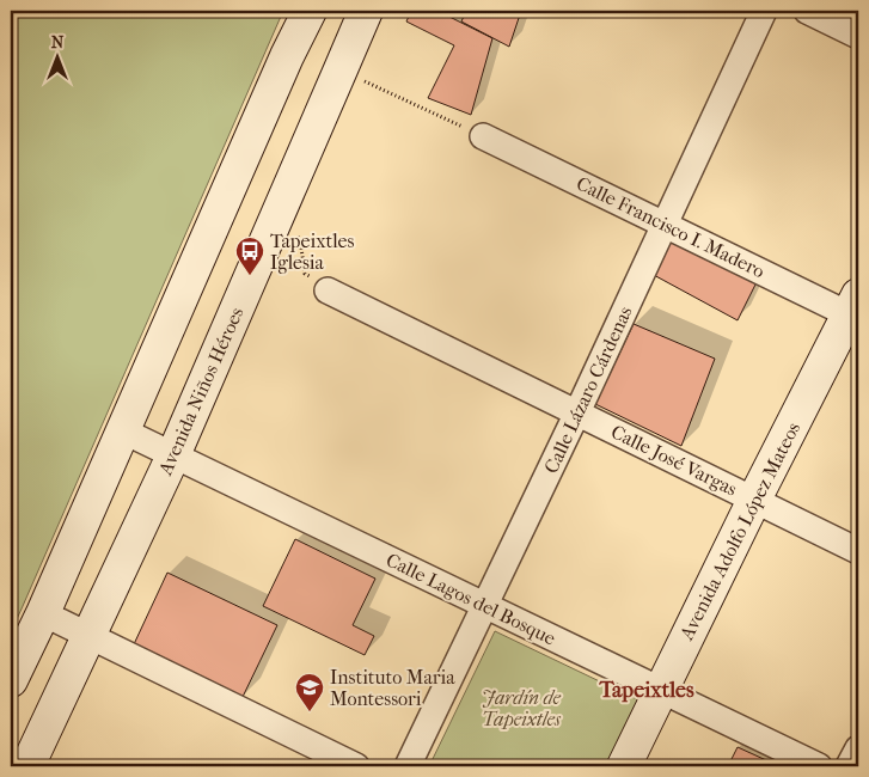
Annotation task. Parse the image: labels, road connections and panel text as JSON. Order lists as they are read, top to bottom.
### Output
{
  "streets": {
    "main road": ["Avenida Niños Héroes", "Avenida Adolfo López Mateos"],
    "street": [
      "Calle Francisco I. Madero",
      "Calle Lázaro Cárdenas",
      "Calle José Vargas",
      "Calle Lagos del Bosque"
    ]
  },
  "crossings": [
    ["Calle Francisco I. Madero", "Calle Lázaro Cárdenas"],
    ["Calle Francisco I. Madero", "Avenida Adolfo López Mateos"],
    ["Calle Lázaro Cárdenas", "Calle José Vargas"],
    ["Calle Lázaro Cárdenas", "Calle Lagos del Bosque"],
    ["Avenida Niños Héroes", "Calle Lagos del Bosque"],
    ["Calle José Vargas", "Avenida Adolfo López Mateos"],
    ["Avenida Adolfo López Mateos", "Calle Lagos del Bosque"]
  ],
  "districts": ["Tapeixtles"],
  "parks": ["Jardín de Tapeixtles"],
  "places": {
    "bus stop": ["Tapeixtles Iglesia"],
    "school or university": ["Instituto Maria Montessori"]
  },
  "north": "top"
}
